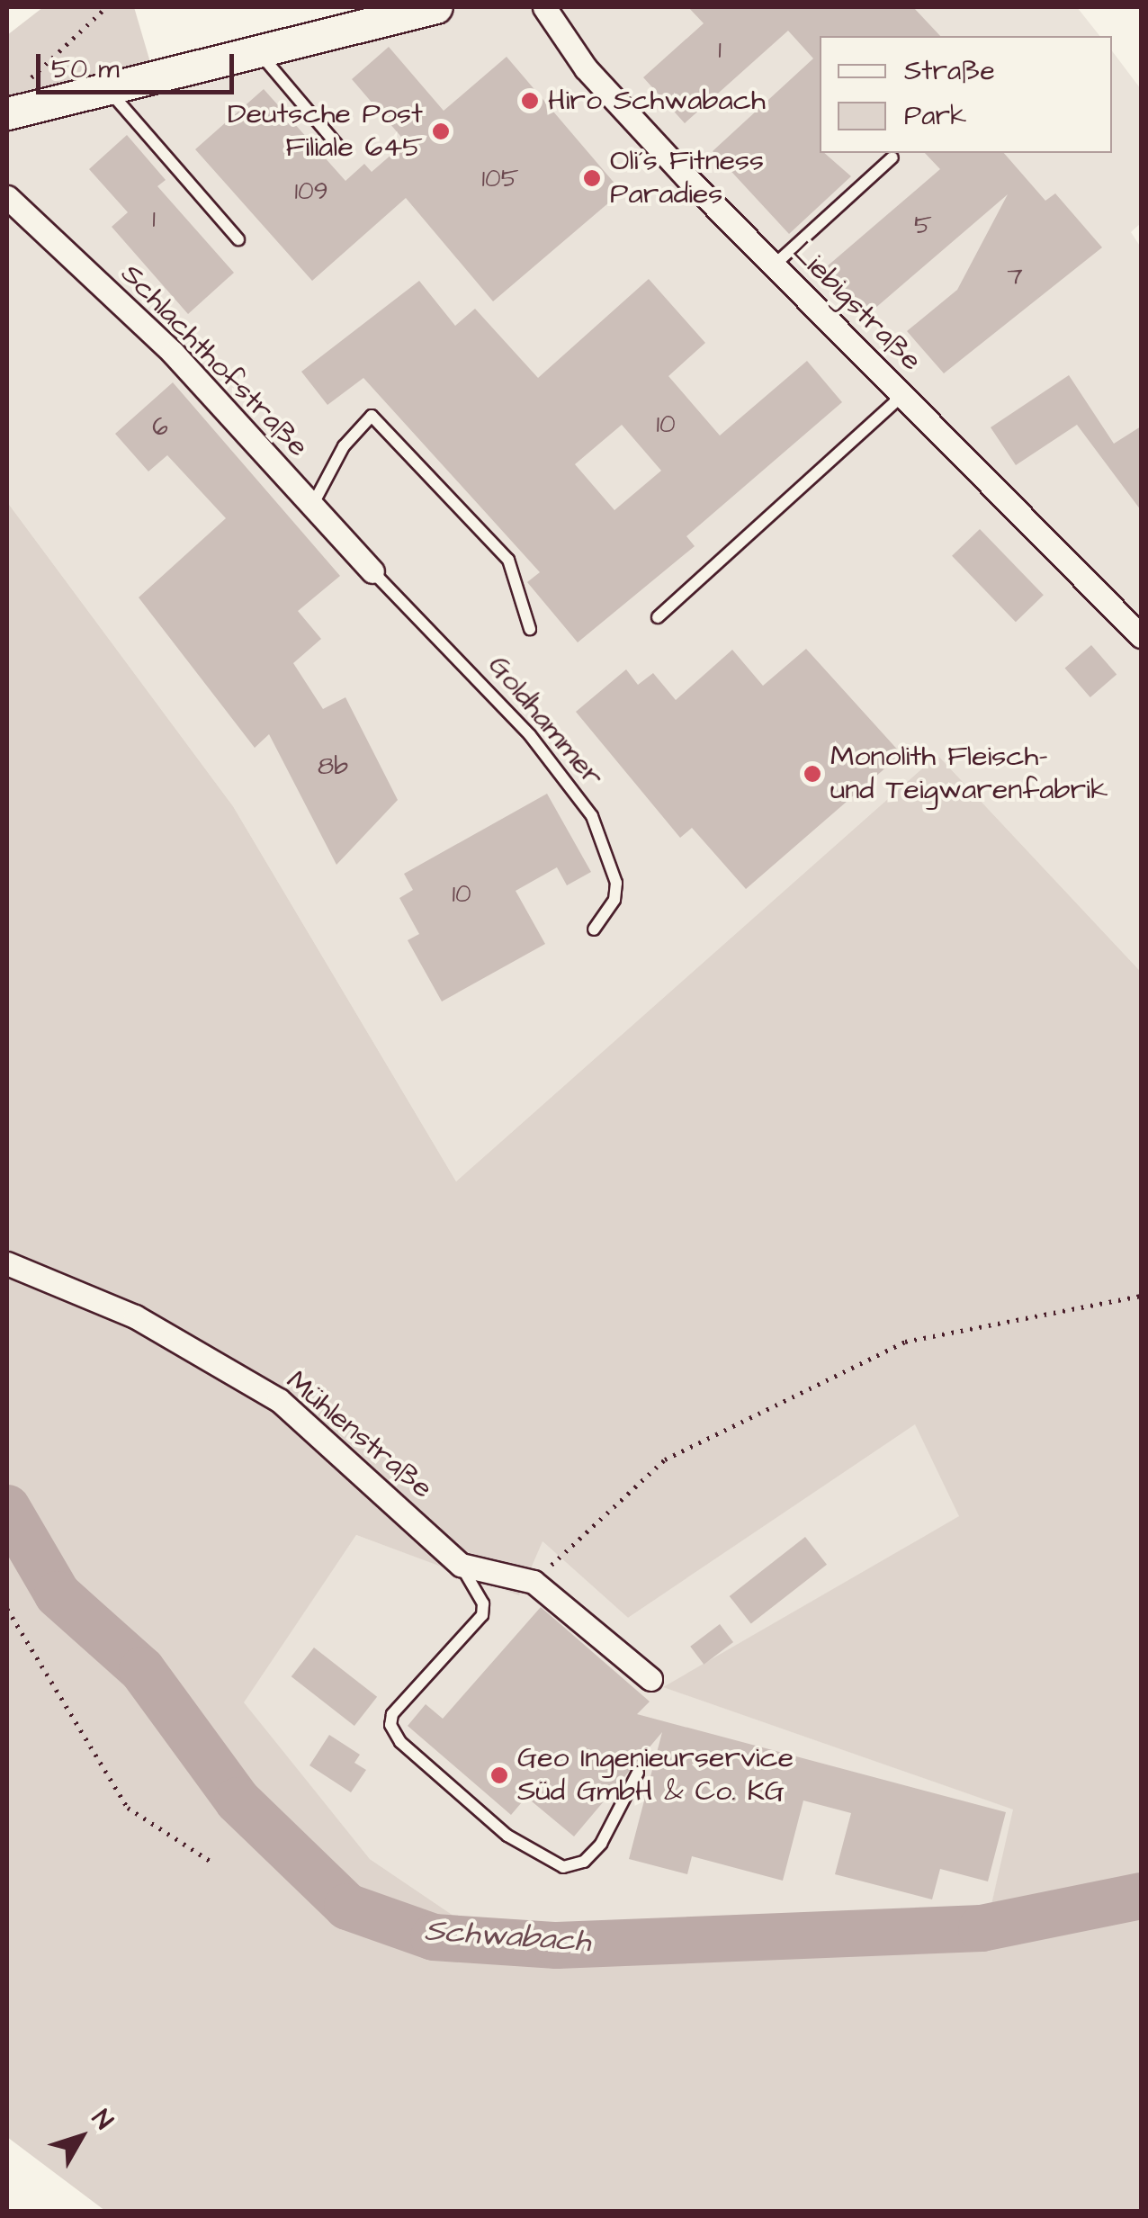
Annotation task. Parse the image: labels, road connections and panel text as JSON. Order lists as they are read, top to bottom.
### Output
{
  "streets": {
    "street": ["Liebigstraße", "Schlachthofstraße", "Mühlenstraße"],
    "lane": ["Goldhammer"]
  },
  "crossings": [
    ["Schlachthofstraße", "Goldhammer"]
  ],
  "water": ["Schwabach"],
  "places": [
    "Hiro Schwabach",
    "Deutsche Post Filiale 645",
    "Oli´s Fitness Paradies",
    "Monolith Fleisch- und Teigwarenfabrik",
    "Geo Ingenieurservice Süd GmbH & Co. KG"
  ],
  "house_numbers": [
    "1",
    "105",
    "109",
    "1",
    "5",
    "7",
    "10",
    "6",
    "8b",
    "10"
  ],
  "legend": ["Straße", "Park"],
  "scale_bar": "50 m",
  "north": "top right"
}
